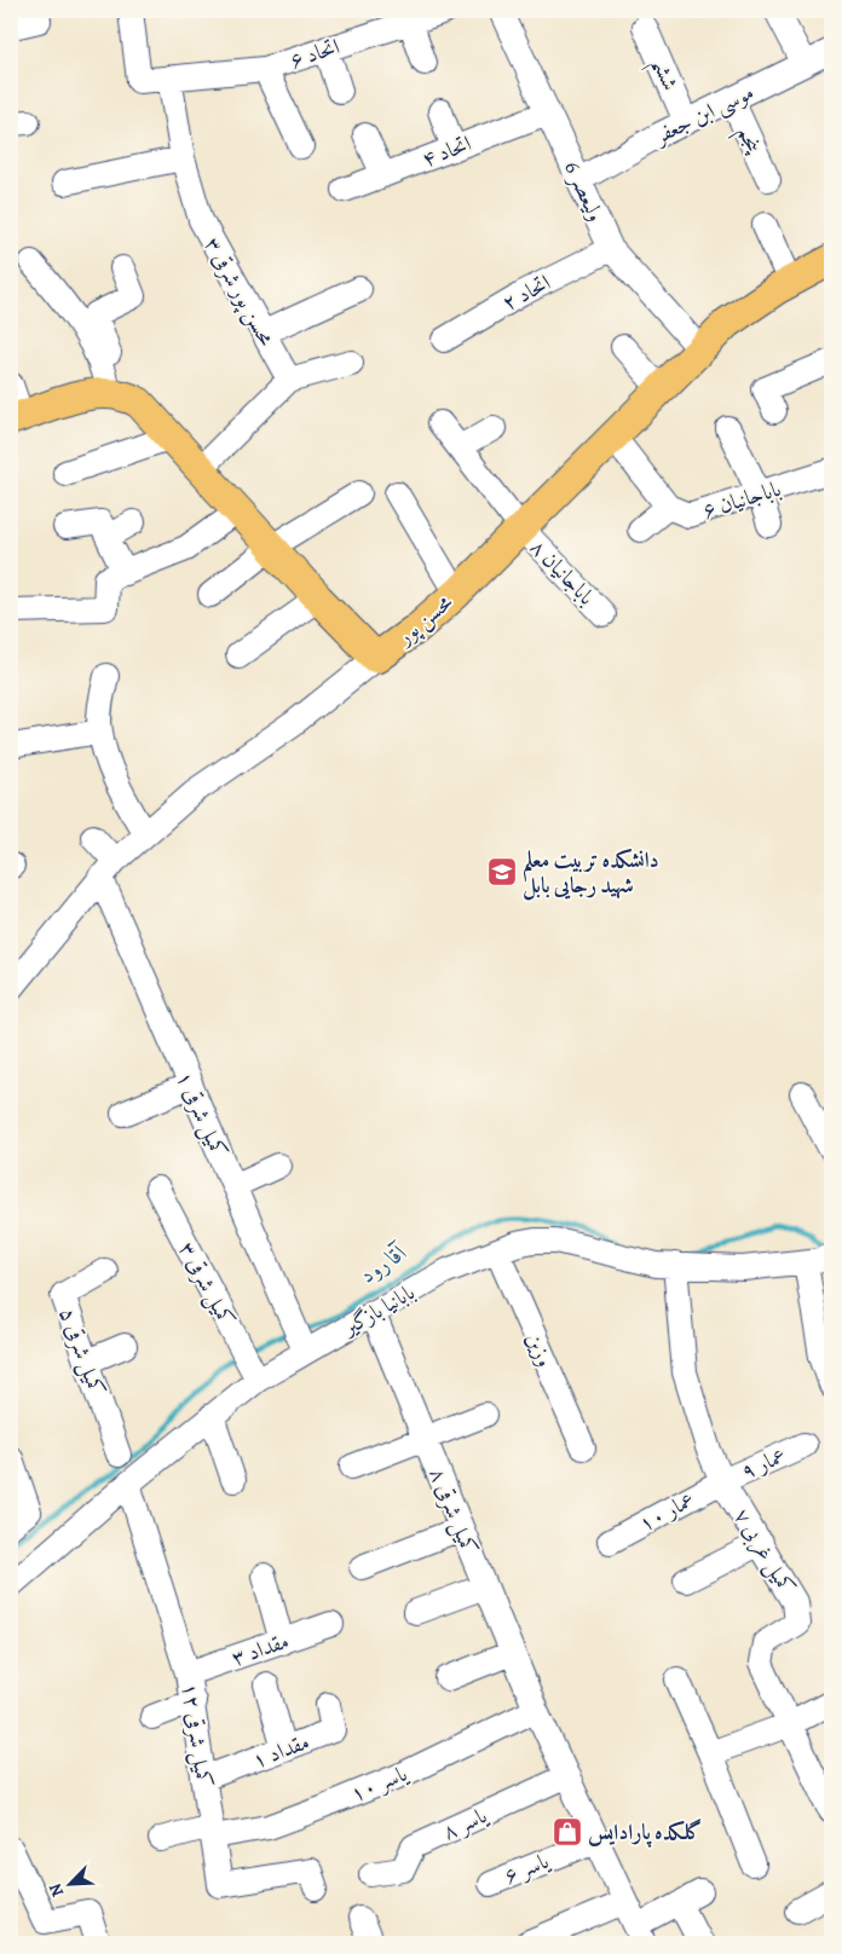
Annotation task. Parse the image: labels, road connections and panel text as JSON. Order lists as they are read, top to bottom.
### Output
{
  "streets": {
    "main road": ["محسن پور"],
    "street": [
      "اتحاد ۶",
      "ششم",
      "موسی ابن جعفر",
      "پنجم",
      "اتحاد ۴",
      "ولیعصر 6",
      "محسن پور شرقی ۳",
      "اتحاد ۲",
      "باباجانیان ۶",
      "باباجانیان ۸",
      "کمیل شرقی ۱",
      "کمیل شرقی ۳",
      "بابانیا بازگیر",
      "وزین",
      "کمیل شرقی ۵",
      "عمار ۹",
      "کمیل شرقی ۸",
      "عمار ۱۰",
      "کمیل غربی ۷",
      "مقداد ۳",
      "کمیل شرقی ۱۲",
      "مقداد ۱",
      "یاسر ۱۰",
      "یاسر ۸",
      "یاسر ۶"
    ]
  },
  "crossings": [
    ["ششم", "موسی ابن جعفر"],
    ["موسی ابن جعفر", "پنجم"],
    ["موسی ابن جعفر", "ولیعصر 6"],
    ["اتحاد ۴", "ولیعصر 6"],
    ["ولیعصر 6", "اتحاد ۲"],
    ["ولیعصر 6", "محسن پور"],
    ["باباجانیان ۸", "محسن پور"],
    ["کمیل شرقی ۱", "بابانیا بازگیر"],
    ["کمیل شرقی ۳", "بابانیا بازگیر"],
    ["بابانیا بازگیر", "وزین"],
    ["بابانیا بازگیر", "کمیل شرقی ۸"],
    ["بابانیا بازگیر", "کمیل غربی ۷"],
    ["بابانیا بازگیر", "کمیل شرقی ۱۲"],
    ["عمار ۹", "عمار ۱۰"],
    ["عمار ۹", "کمیل غربی ۷"],
    ["کمیل شرقی ۸", "یاسر ۱۰"],
    ["کمیل شرقی ۸", "یاسر ۸"],
    ["کمیل شرقی ۸", "یاسر ۶"],
    ["عمار ۱۰", "کمیل غربی ۷"],
    ["مقداد ۳", "کمیل شرقی ۱۲"],
    ["کمیل شرقی ۱۲", "مقداد ۱"],
    ["کمیل شرقی ۱۲", "یاسر ۱۰"]
  ],
  "water": ["آقا رود"],
  "places": {
    "school or university": ["دانشکده تربیت معلم شهید رجایی بابل"],
    "shop": ["گلکده پارادایس"]
  },
  "north": "bottom left"
}
